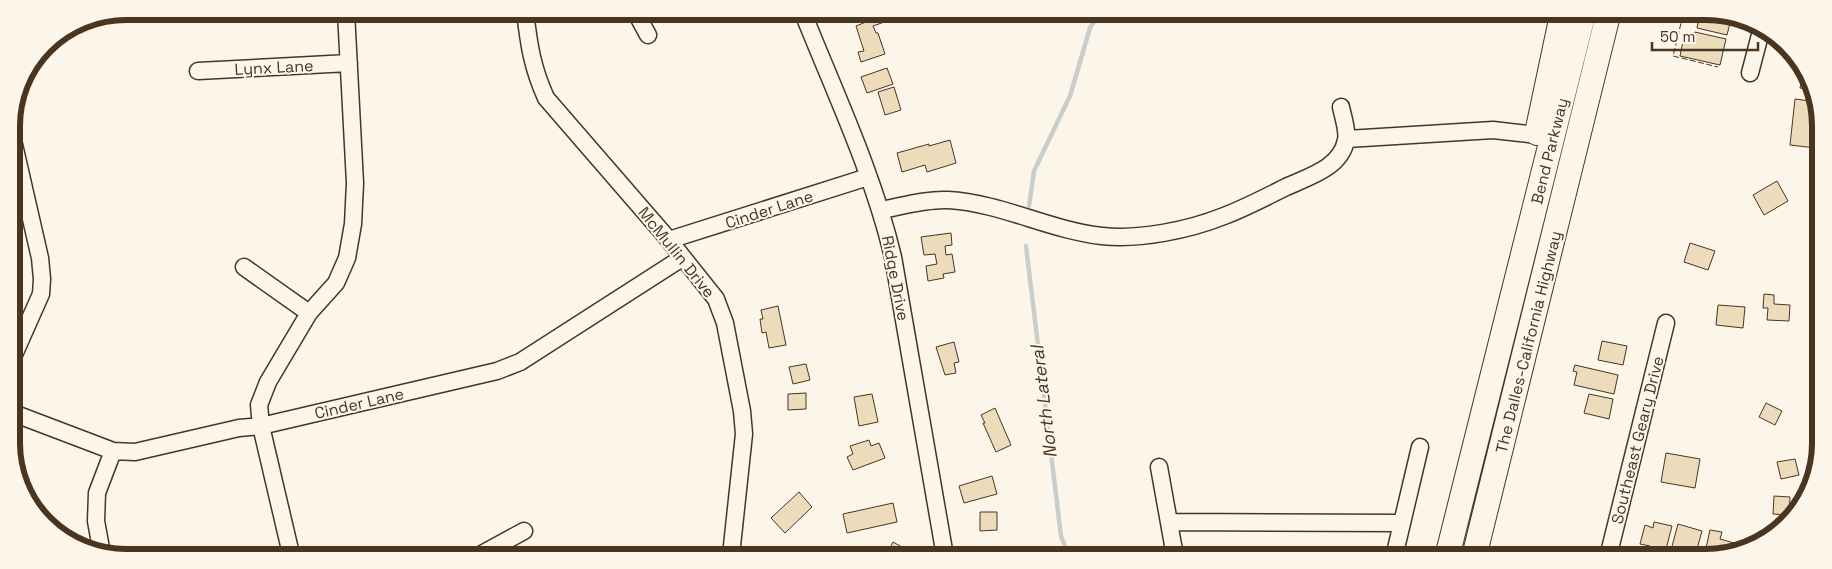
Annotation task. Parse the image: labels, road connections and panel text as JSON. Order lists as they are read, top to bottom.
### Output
{
  "streets": {
    "highway": ["Bend Parkway", "The Dalles-California Highway"],
    "street": [
      "Lynx Lane",
      "Cinder Lane",
      "McMullin Drive",
      "Ridge Drive",
      "Southeast Geary Drive"
    ]
  },
  "crossings": [
    ["Bend Parkway", "The Dalles-California Highway"],
    ["Cinder Lane", "McMullin Drive"],
    ["Cinder Lane", "Ridge Drive"]
  ],
  "water": ["North Lateral"],
  "scale_bar": "50 m"
}
